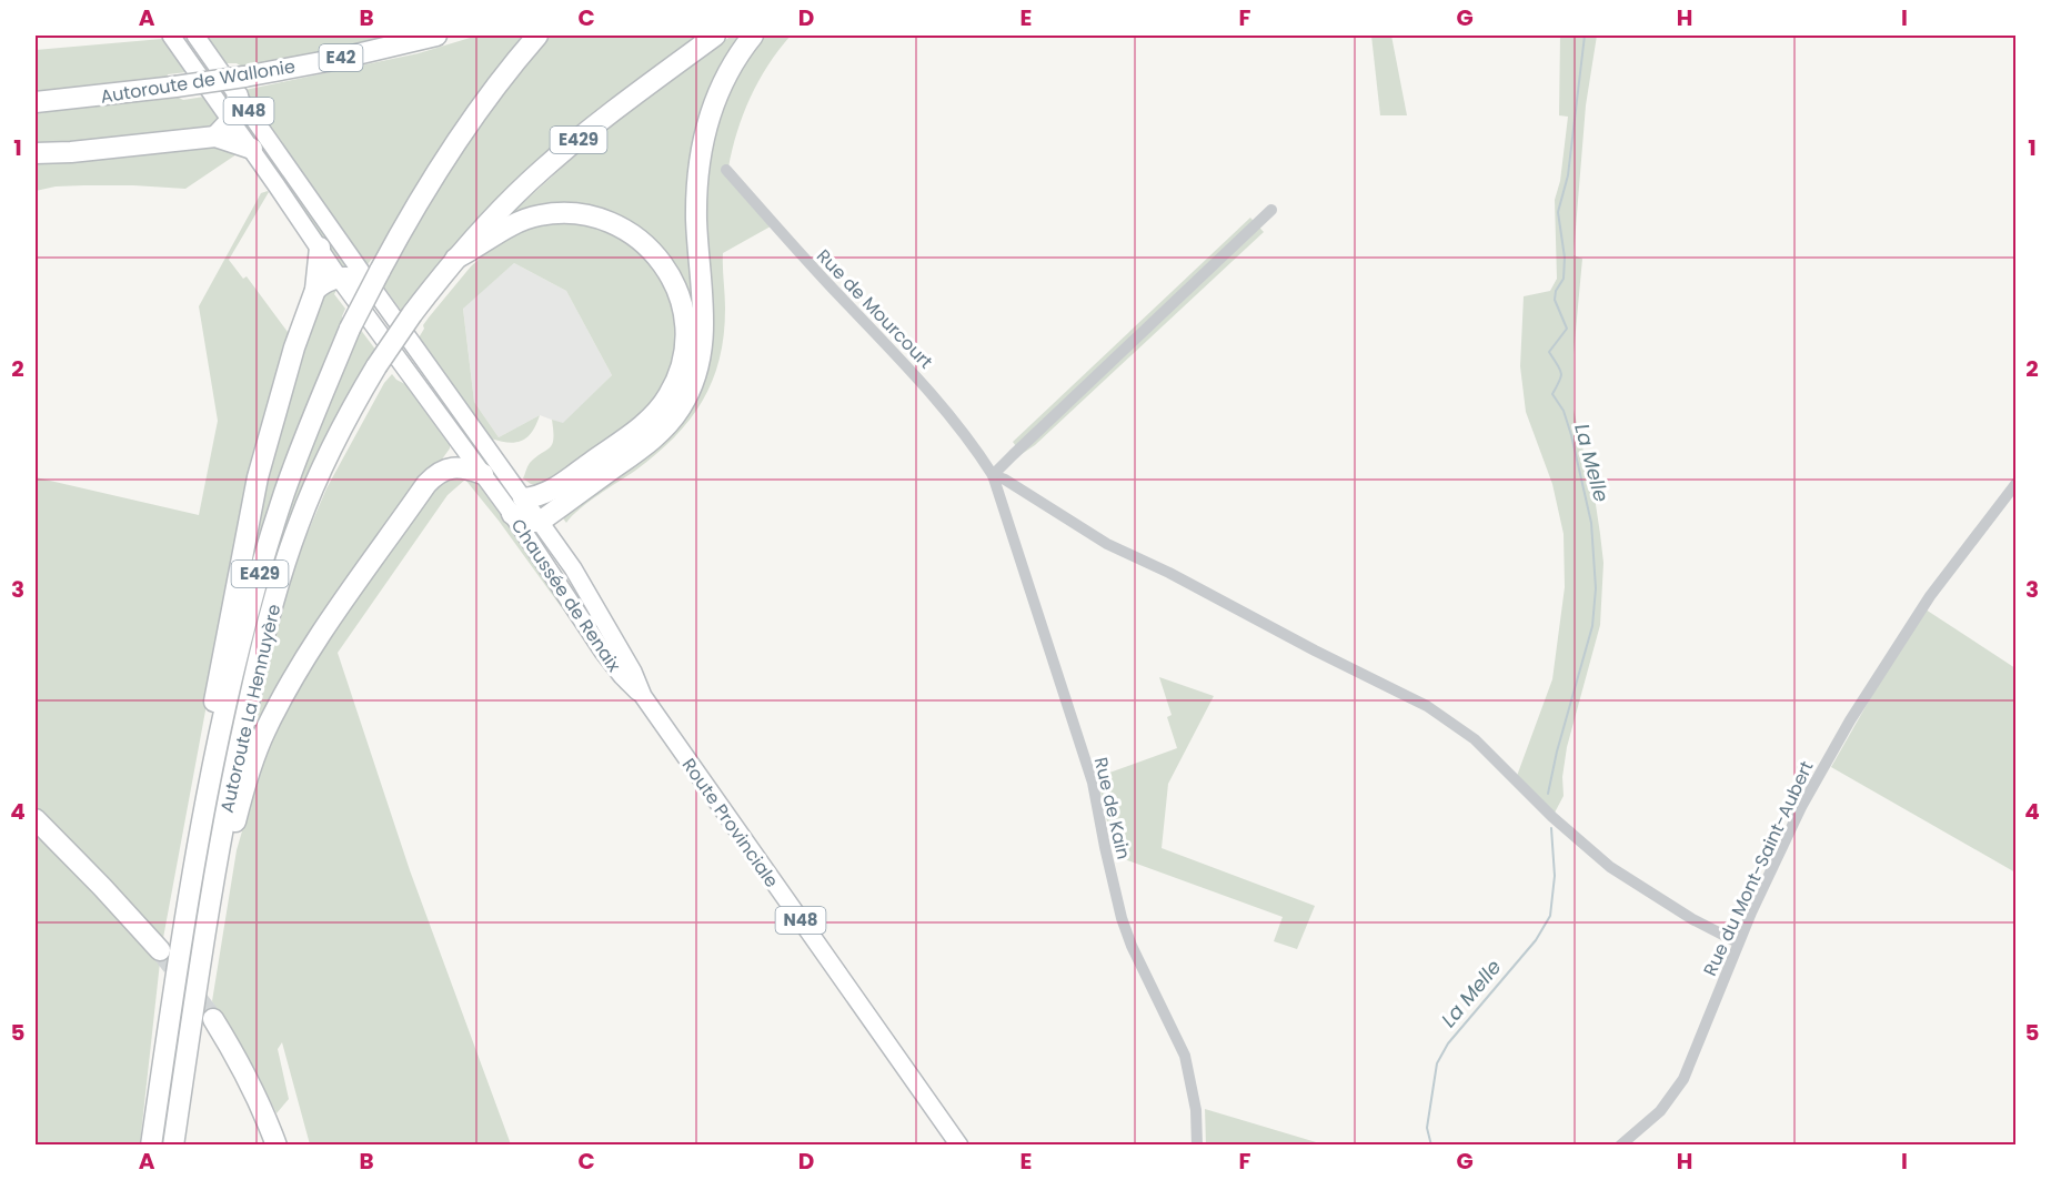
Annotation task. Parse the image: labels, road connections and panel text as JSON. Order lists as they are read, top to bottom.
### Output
{
  "streets": {
    "highway": [
      "E42",
      "Autoroute de Wallonie",
      "E429",
      "Autoroute La Hennuyère"
    ],
    "main road": ["N48", "Chaussée de Renaix", "Route Provinciale"],
    "street": ["Rue de Mourcourt", "Rue de Kain", "Rue du Mont-Saint-Aubert"]
  },
  "crossings": [
    ["Autoroute de Wallonie", "Chaussée de Renaix"],
    ["Rue de Mourcourt", "Rue de Kain"],
    ["Chaussée de Renaix", "Autoroute La Hennuyère"],
    ["Chaussée de Renaix", "Route Provinciale"]
  ],
  "water": ["La Melle"],
  "grid": {
    "columns": [
      "A",
      "B",
      "C",
      "D",
      "E",
      "F",
      "G",
      "H",
      "I"
    ],
    "rows": [
      "1",
      "2",
      "3",
      "4",
      "5"
    ]
  }
}
